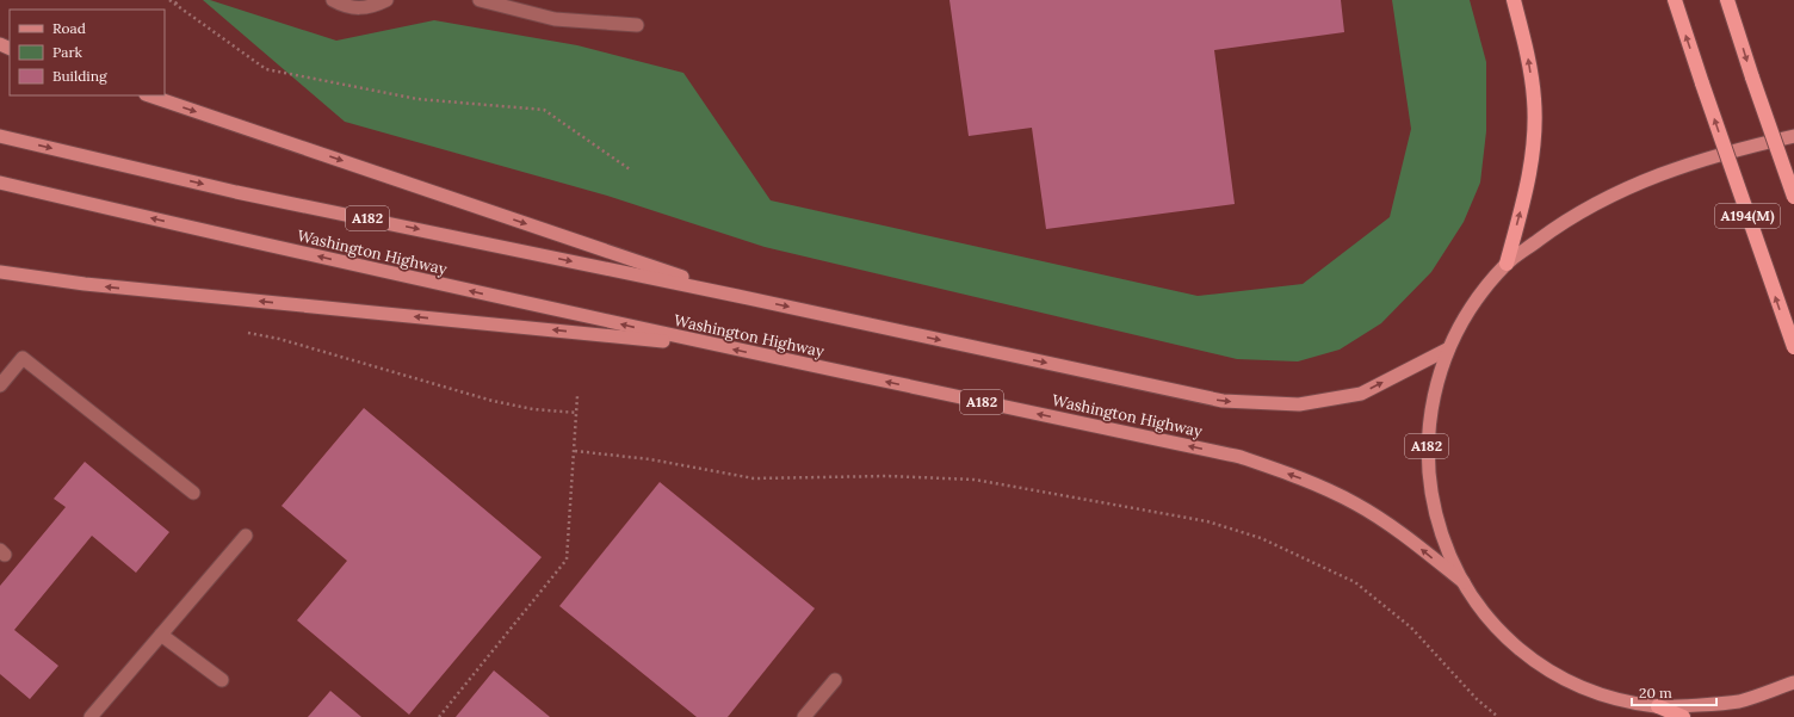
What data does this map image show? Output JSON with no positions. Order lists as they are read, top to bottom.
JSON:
{
  "streets": {
    "highway": ["A194(M)"],
    "main road": ["A182", "Washington Highway"]
  },
  "crossings": [
    ["A182", "Washington Highway"]
  ],
  "legend": ["Road", "Park", "Building"],
  "scale_bar": "20 m"
}
